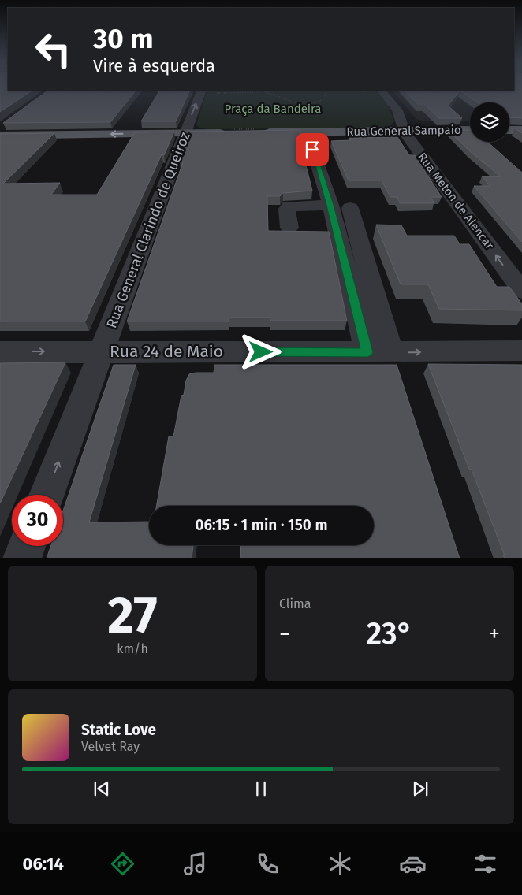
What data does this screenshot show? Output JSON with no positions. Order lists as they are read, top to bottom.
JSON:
{
  "streets": {
    "main road": ["Rua General Sampaio"],
    "street": ["Rua Meton de Alencar", "Rua General Clarindo de Queiroz", "Rua 24 de Maio"]
  },
  "crossings": [
    ["Rua General Sampaio", "Rua Meton de Alencar"],
    ["Rua General Clarindo de Queiroz", "Rua 24 de Maio"]
  ],
  "one_way": ["Rua General Clarindo de Queiroz", "Rua 24 de Maio"],
  "parks": ["Praça da Bandeira"],
  "page": {
    "turn": ["30 m", "Vire à esquerda"],
    "limit": "30",
    "trip": "06:15 · 1 min · 150 m",
    "tile": [
      ["27", "km/h"],
      "Clima"
    ],
    "heat": ["−", "23°", "+"],
    "song": ["Static Love", "Velvet Ray"],
    "tabs": "06:14"
  }
}
